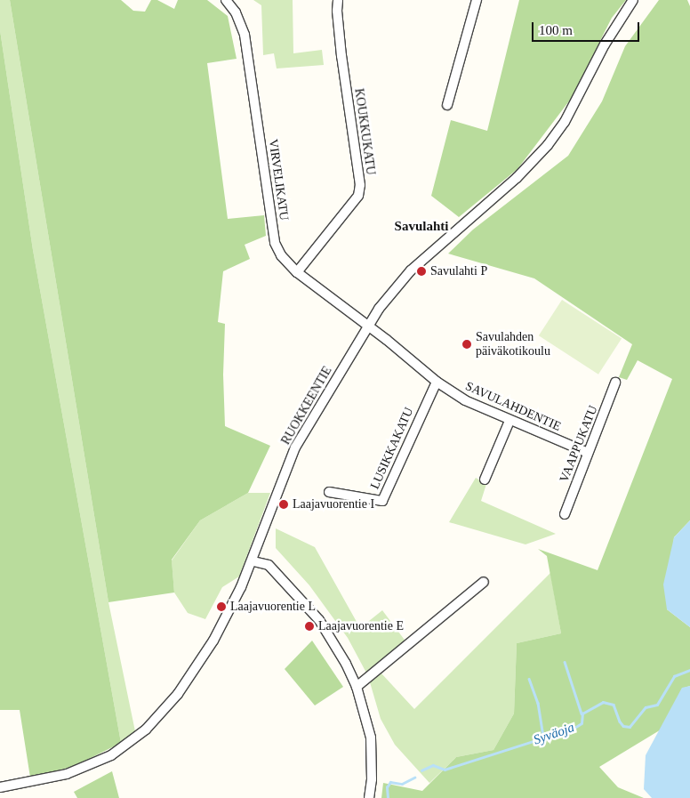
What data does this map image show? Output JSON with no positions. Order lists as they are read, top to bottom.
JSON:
{
  "streets": {
    "street": [
      "KOUKKUKATU",
      "VIRVELIKATU",
      "RUOKKEENTIE",
      "SAVULAHDENTIE",
      "VAAPPUKATU",
      "LUSIKKAKATU"
    ]
  },
  "crossings": [
    ["KOUKKUKATU", "VIRVELIKATU"],
    ["VIRVELIKATU", "RUOKKEENTIE"],
    ["VIRVELIKATU", "SAVULAHDENTIE"],
    ["RUOKKEENTIE", "SAVULAHDENTIE"],
    ["SAVULAHDENTIE", "VAAPPUKATU"],
    ["SAVULAHDENTIE", "LUSIKKAKATU"]
  ],
  "districts": ["Savulahti"],
  "water": ["Syväoja"],
  "places": [
    "Savulahti P",
    "Savulahden päiväkotikoulu",
    "Laajavuorentie I",
    "Laajavuorentie L",
    "Laajavuorentie E"
  ],
  "scale_bar": "100 m"
}
